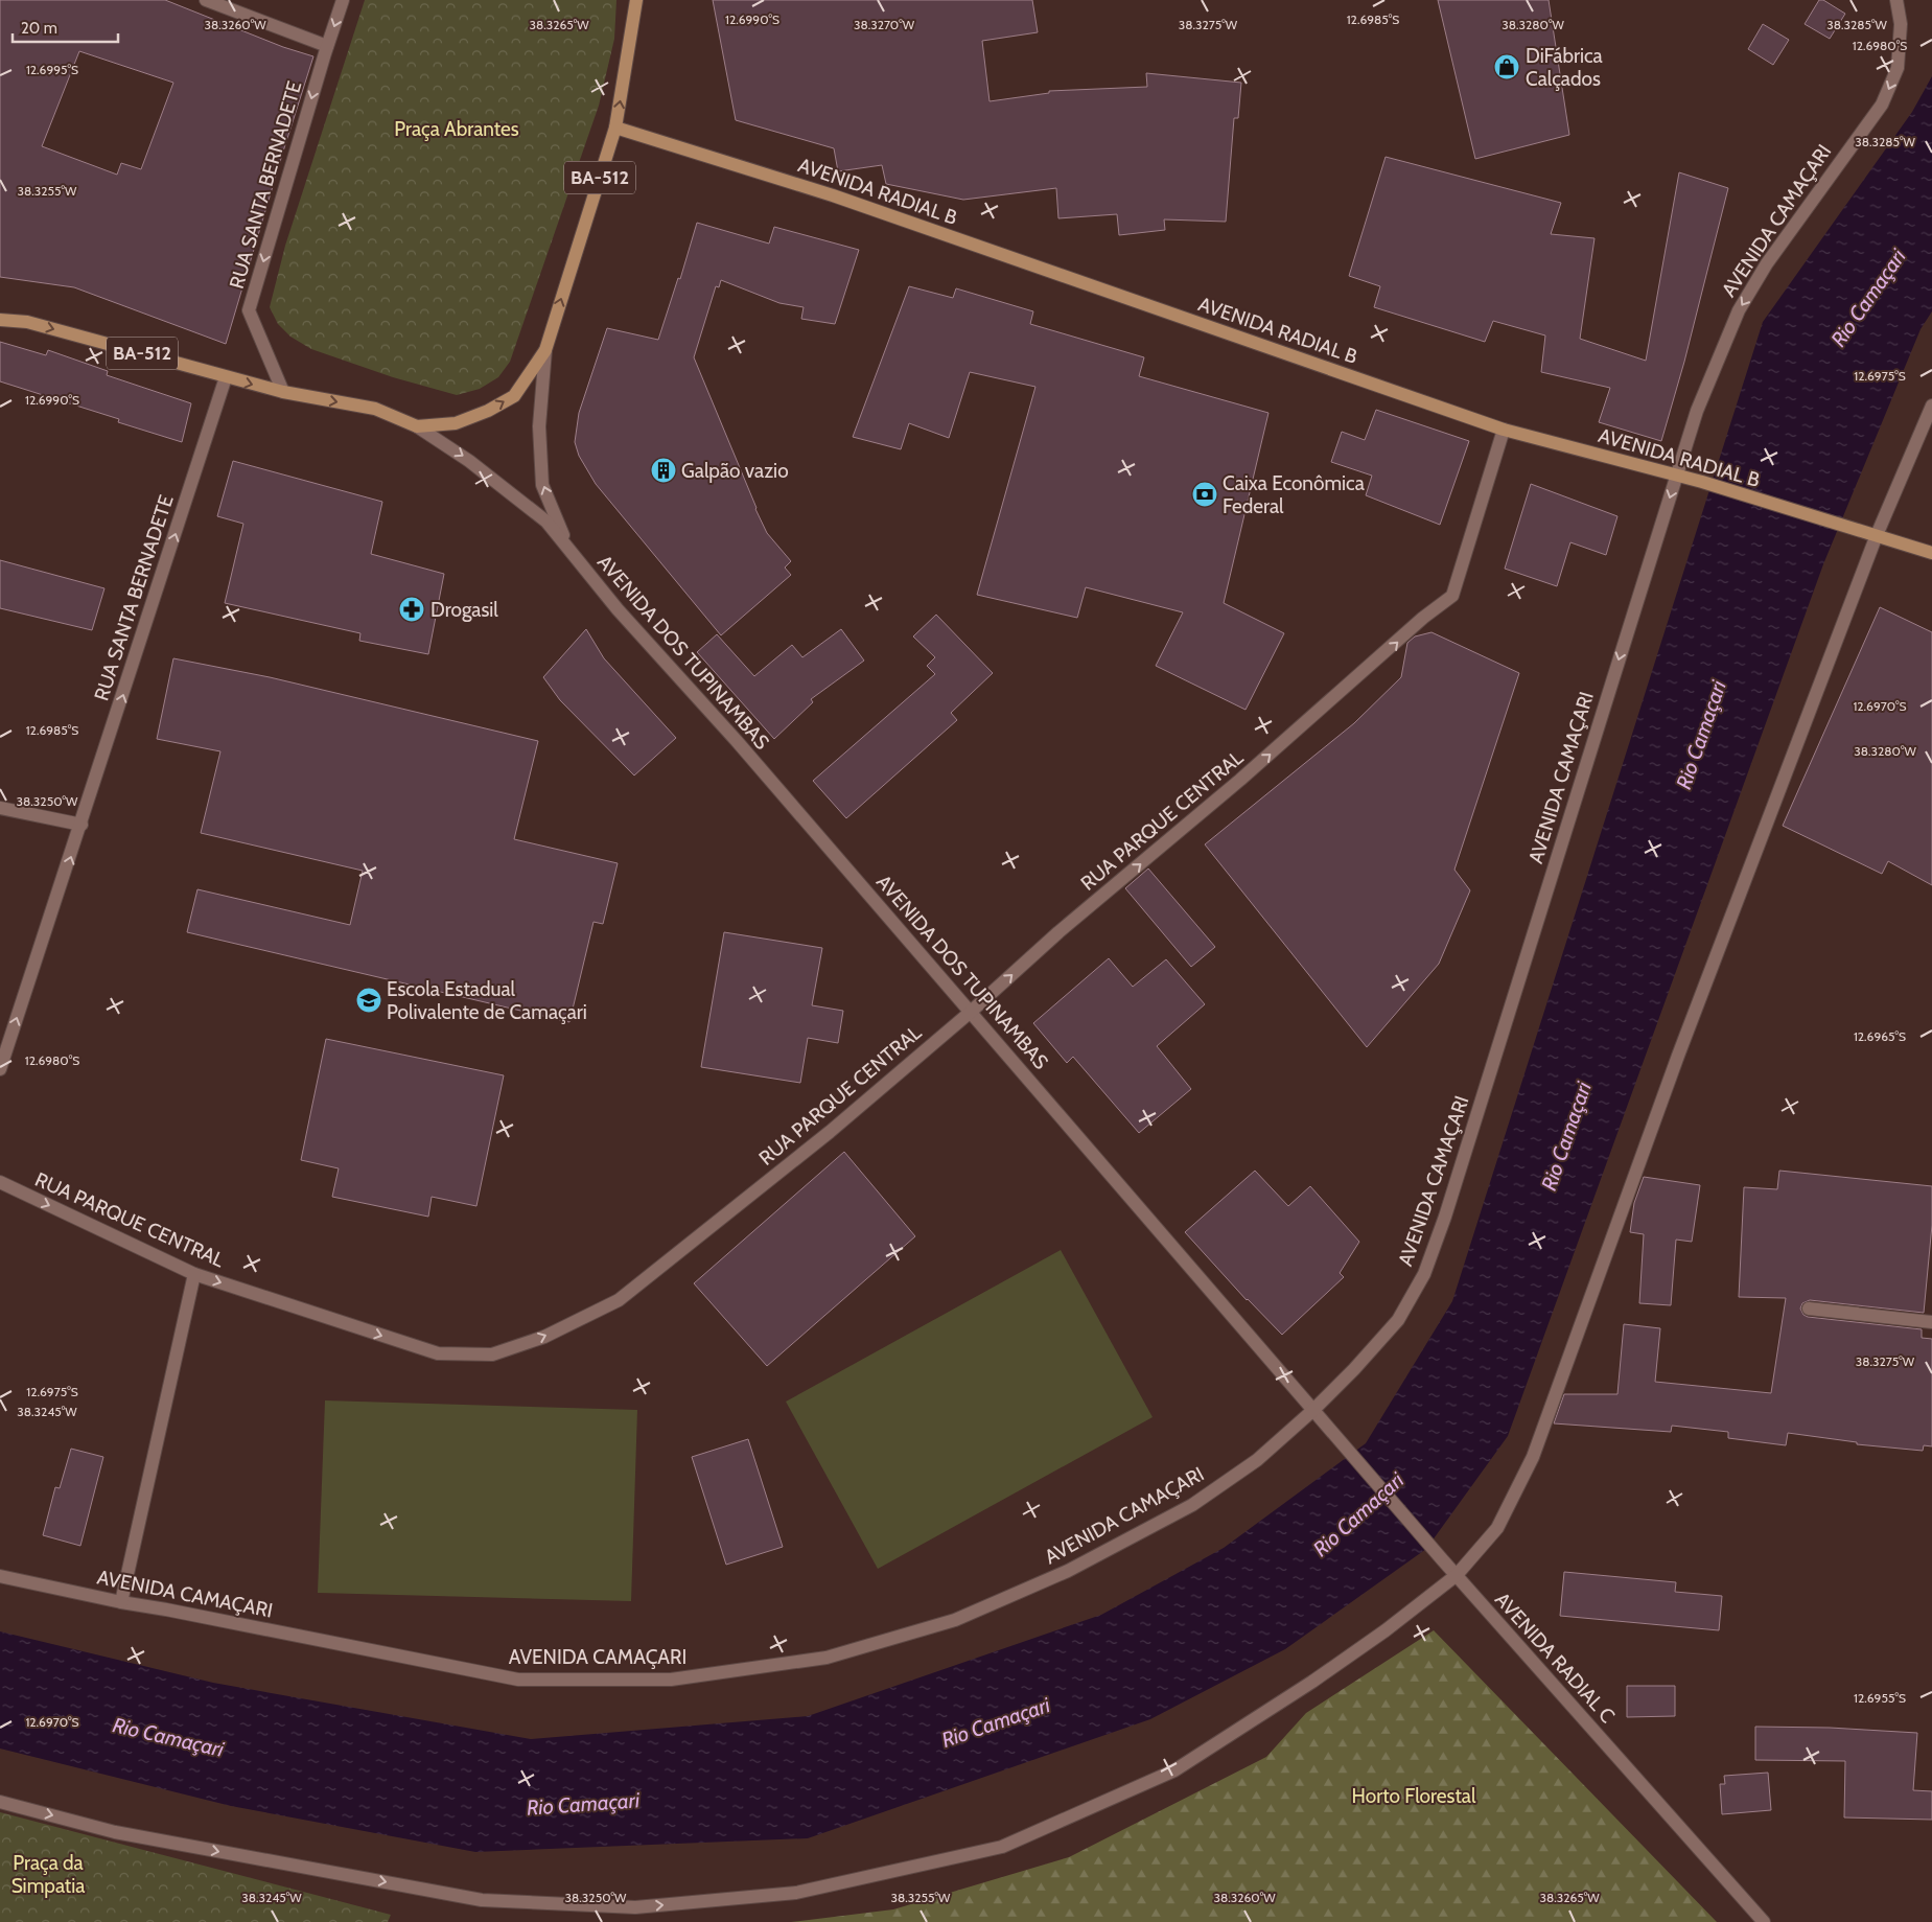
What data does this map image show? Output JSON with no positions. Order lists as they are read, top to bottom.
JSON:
{
  "streets": {
    "main road": ["BA-512", "AVENIDA RADIAL B"],
    "street": [
      "RUA SANTA BERNADETE",
      "AVENIDA CAMAÇARI",
      "AVENIDA DOS TUPINAMBAS",
      "RUA PARQUE CENTRAL",
      "AVENIDA RADIAL C"
    ]
  },
  "crossings": [
    ["BA-512", "RUA SANTA BERNADETE"],
    ["BA-512", "AVENIDA RADIAL B"],
    ["BA-512", "AVENIDA DOS TUPINAMBAS"],
    ["AVENIDA RADIAL B", "AVENIDA CAMAÇARI"],
    ["AVENIDA RADIAL B", "RUA PARQUE CENTRAL"],
    ["AVENIDA CAMAÇARI", "AVENIDA DOS TUPINAMBAS"],
    ["AVENIDA CAMAÇARI", "AVENIDA RADIAL C"],
    ["AVENIDA DOS TUPINAMBAS", "RUA PARQUE CENTRAL"],
    ["AVENIDA DOS TUPINAMBAS", "AVENIDA RADIAL C"]
  ],
  "one_way": ["AVENIDA CAMAÇARI", "RUA PARQUE CENTRAL"],
  "water": ["Rio Camaçari"],
  "parks": ["Praça Abrantes", "Horto Florestal", "Praça da Simpatia"],
  "places": {
    "shop": ["DiFábrica Calçados"],
    "building": ["Galpão vazio"],
    "bank": ["Caixa Econômica Federal"],
    "pharmacy": ["Drogasil"],
    "school or university": ["Escola Estadual Polivalente de Camaçari"]
  },
  "scale_bar": "20 m",
  "coordinates": [
    "12.6990°S",
    "12.6985°S",
    "38.3275°W",
    "38.3280°W",
    "38.3260°W",
    "38.3265°W",
    "38.3270°W",
    "38.3285°W",
    "12.6980°S",
    "12.6995°S",
    "38.3255°W",
    "12.6975°S",
    "12.6970°S",
    "38.3250°W",
    "12.6965°S",
    "38.3245°W",
    "12.6955°S"
  ]
}
